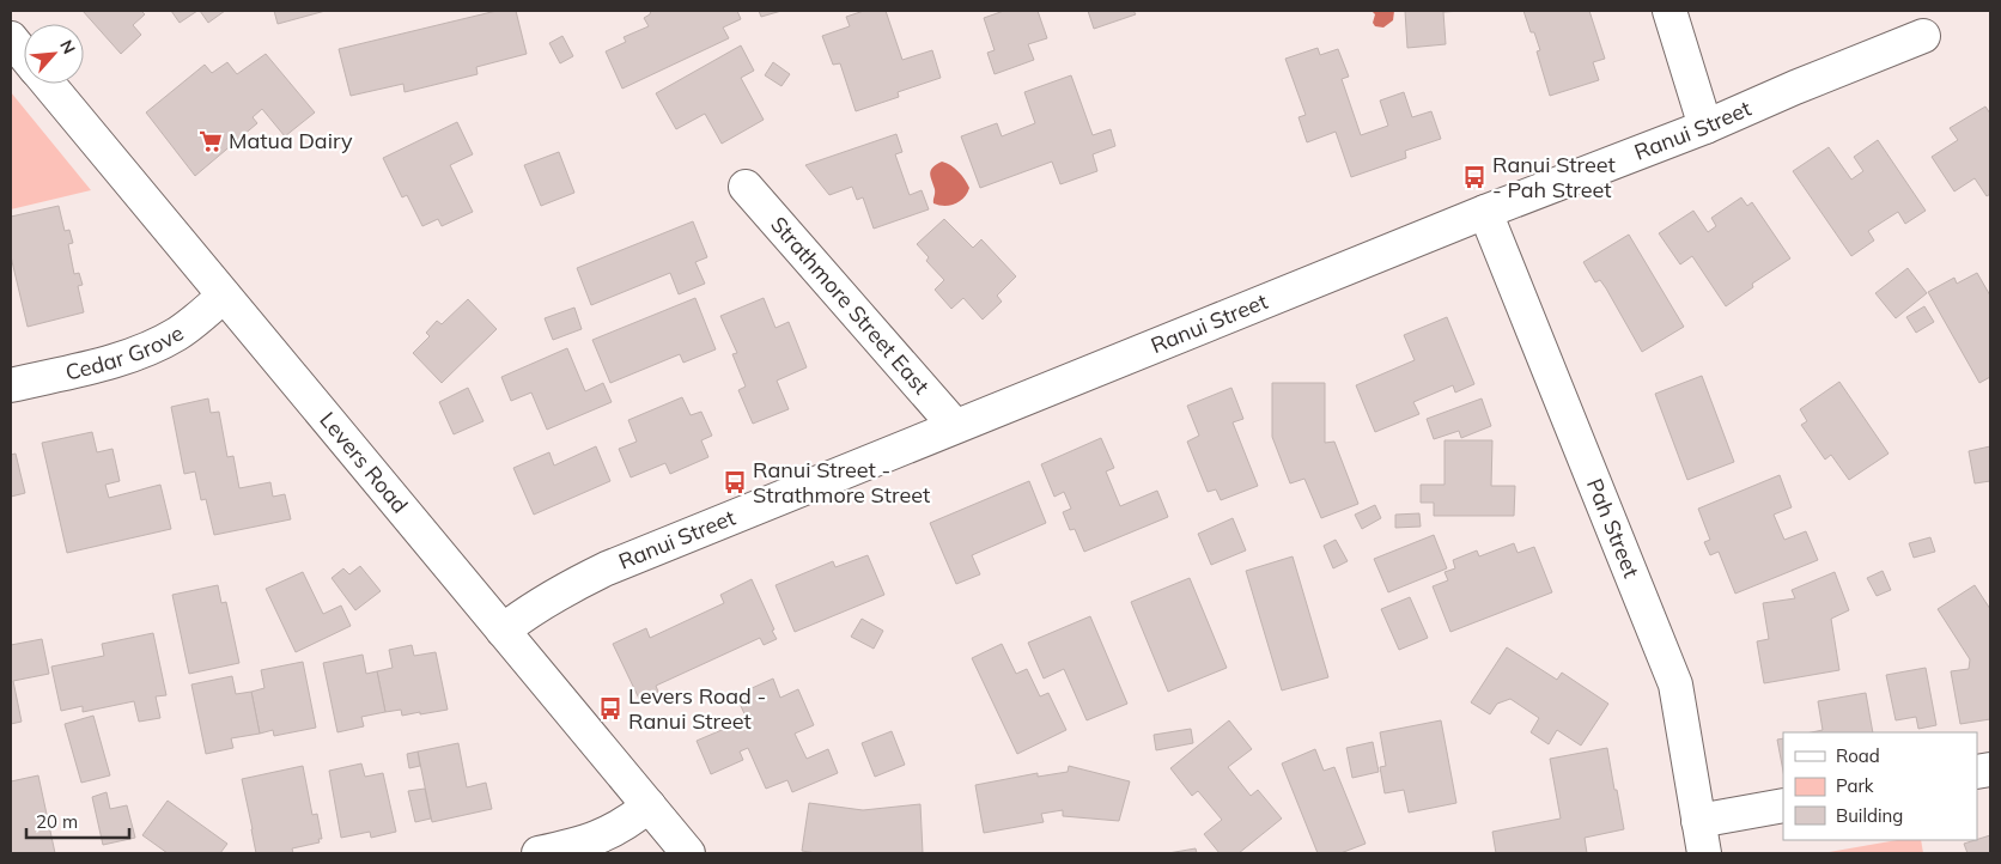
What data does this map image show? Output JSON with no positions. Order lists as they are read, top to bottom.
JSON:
{
  "streets": {
    "street": [
      "Ranui Street",
      "Strathmore Street East",
      "Cedar Grove",
      "Levers Road",
      "Pah Street"
    ]
  },
  "crossings": [
    ["Ranui Street", "Strathmore Street East"],
    ["Ranui Street", "Levers Road"],
    ["Ranui Street", "Pah Street"],
    ["Cedar Grove", "Levers Road"]
  ],
  "places": {
    "supermarket": ["Matua Dairy"],
    "bus stop": ["Ranui Street - Pah Street", "Ranui Street - Strathmore Street", "Levers Road - Ranui Street"]
  },
  "legend": ["Road", "Park", "Building"],
  "scale_bar": "20 m",
  "north": "top right"
}
